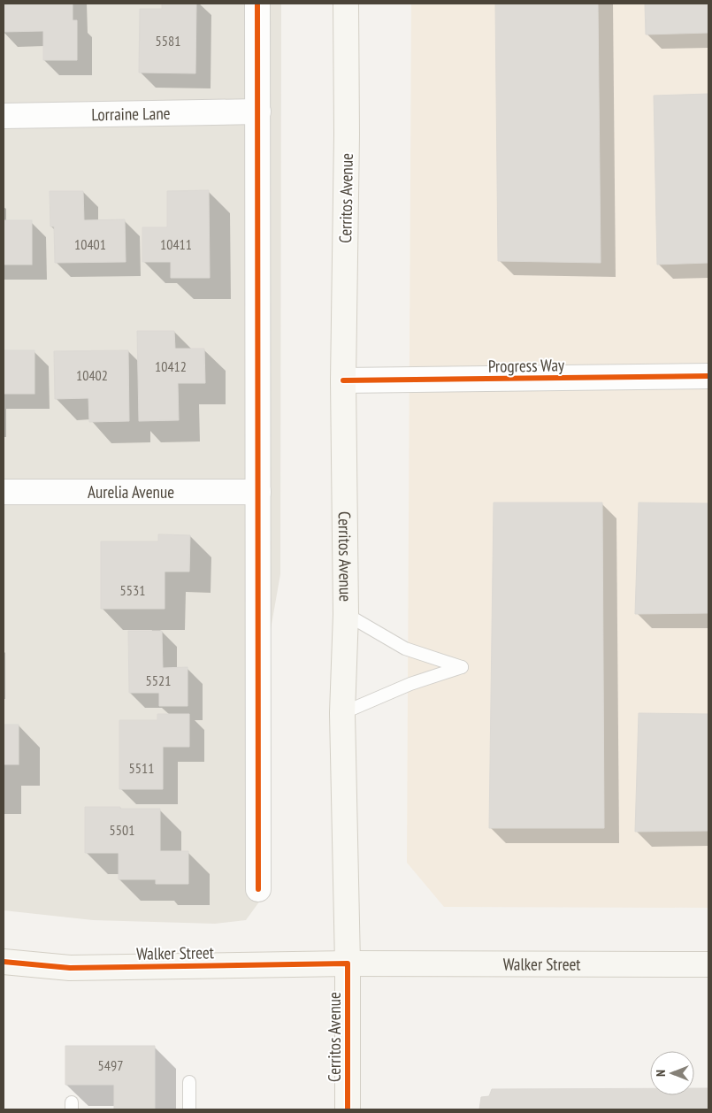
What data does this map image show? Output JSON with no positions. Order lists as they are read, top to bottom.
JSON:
{
  "streets": {
    "main road": ["Cerritos Avenue", "Walker Street"],
    "street": ["Lorraine Lane", "Progress Way", "Aurelia Avenue"]
  },
  "crossings": [
    ["Cerritos Avenue", "Progress Way"],
    ["Cerritos Avenue", "Walker Street"]
  ],
  "house_numbers": [
    "5581",
    "10401",
    "10411",
    "10412",
    "10402",
    "5531",
    "5521",
    "5511",
    "5501",
    "5497"
  ],
  "north": "left"
}
